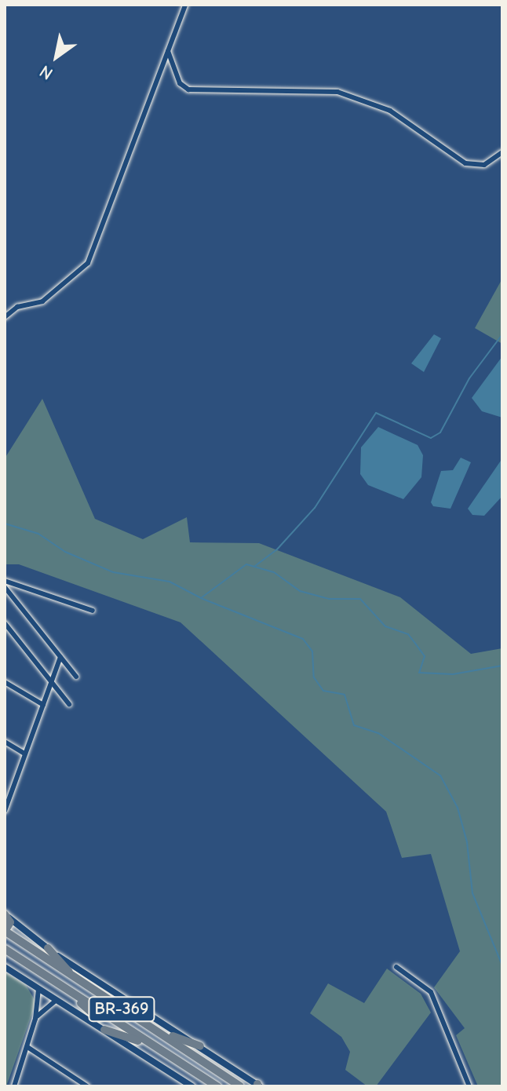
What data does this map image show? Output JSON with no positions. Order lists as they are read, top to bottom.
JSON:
{
  "streets": {
    "highway": ["BR-369"]
  },
  "north": "bottom left"
}
